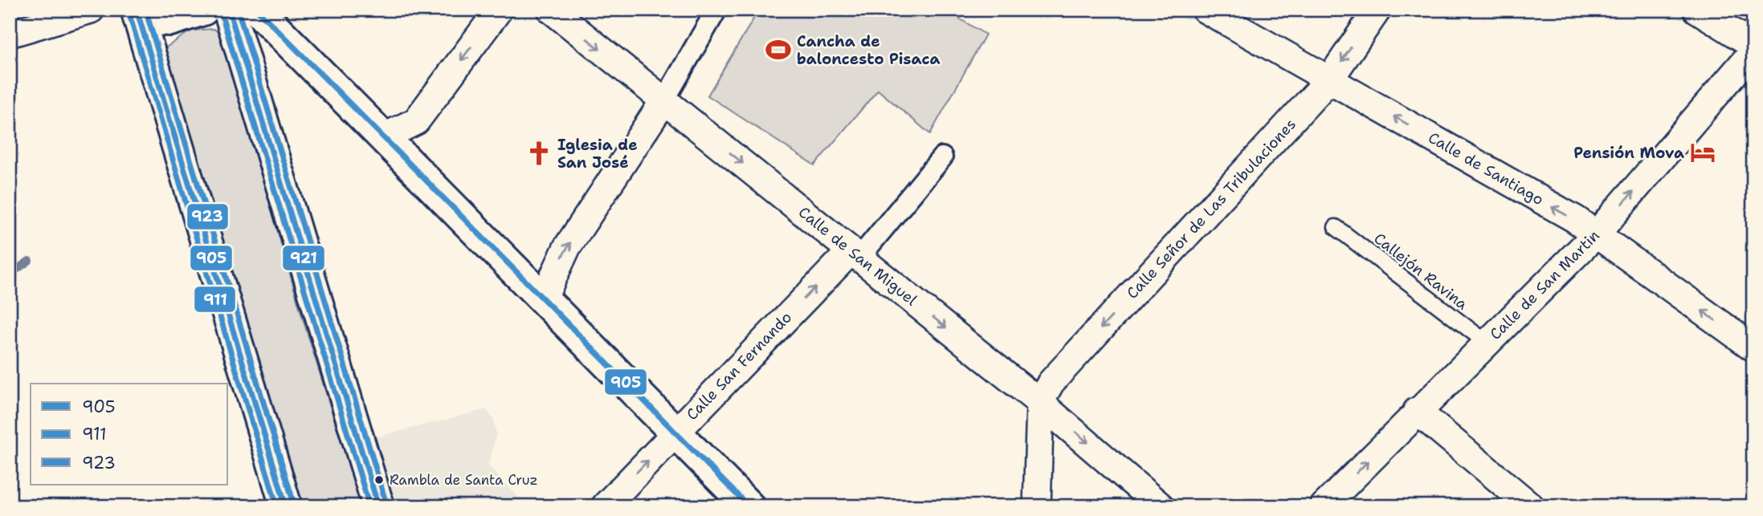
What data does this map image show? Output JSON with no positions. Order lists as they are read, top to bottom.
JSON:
{
  "streets": {
    "street": [
      "Calle de Santiago",
      "Calle Señor de Las Tribulaciones",
      "Calle de San Miguel",
      "Calle de San Martin",
      "Calle San Fernando"
    ],
    "lane": ["Callejón Ravina"]
  },
  "crossings": [
    ["Calle de Santiago", "Calle Señor de Las Tribulaciones"],
    ["Calle de Santiago", "Calle de San Martin"],
    ["Calle Señor de Las Tribulaciones", "Calle de San Miguel"],
    ["Calle de San Miguel", "Calle San Fernando"],
    ["Callejón Ravina", "Calle de San Martin"]
  ],
  "one_way": [
    "Calle de Santiago",
    "Calle Señor de Las Tribulaciones",
    "Calle de San Miguel",
    "Calle de San Martin"
  ],
  "places": {
    "sports": ["Cancha de baloncesto Pisaca"],
    "hotel": ["Pensión Mova"],
    "church": ["Iglesia de San José"],
    "other": ["Rambla de Santa Cruz"]
  },
  "lines": [
    "transit line 905",
    "transit line 923",
    "transit line 921",
    "transit line 911"
  ],
  "legend": ["905", "911", "923"]
}
